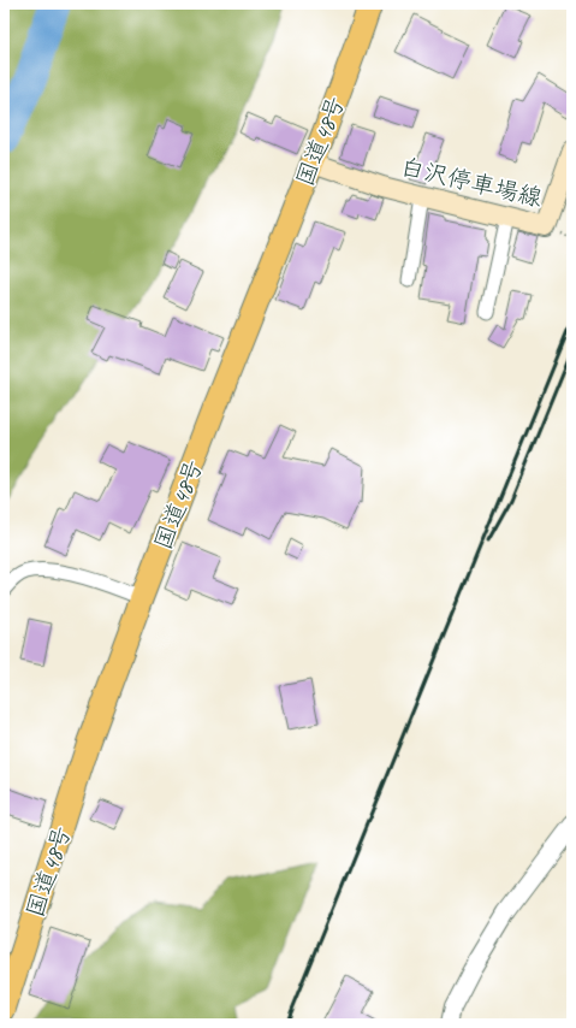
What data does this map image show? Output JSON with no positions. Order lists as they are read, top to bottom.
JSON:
{
  "streets": {
    "highway": ["国道48号"],
    "main road": ["白沢停車場線"]
  },
  "crossings": [
    ["国道48号", "白沢停車場線"]
  ]
}
